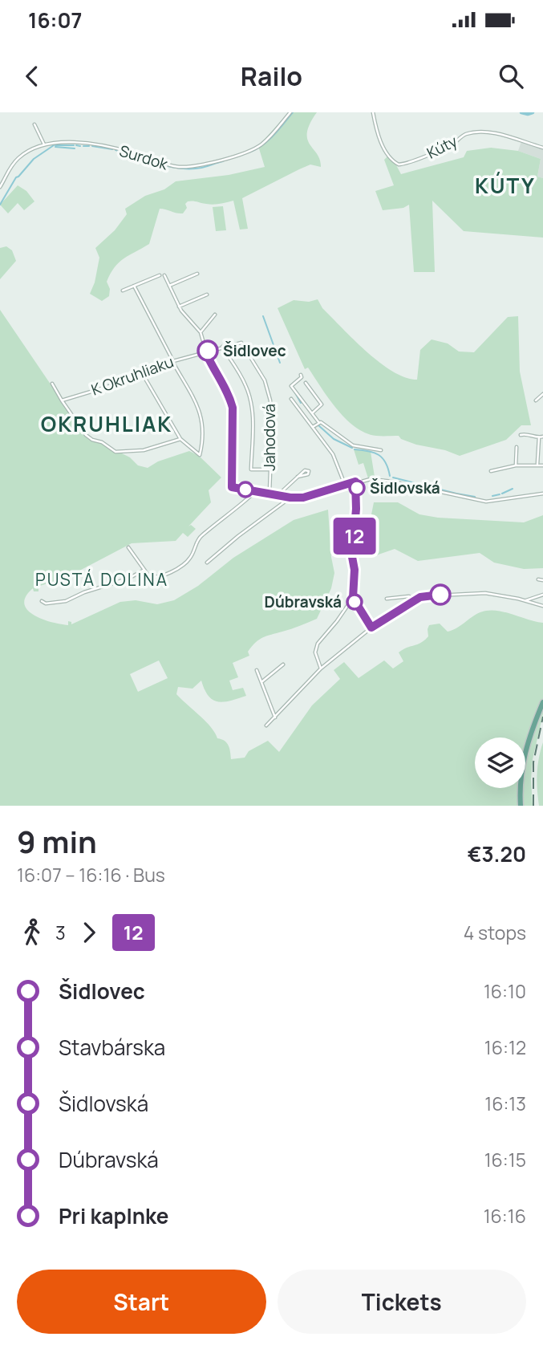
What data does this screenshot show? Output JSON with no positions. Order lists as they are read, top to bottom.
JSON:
{
  "streets": {
    "street": [
      "Kúty",
      "Surdok",
      "K Okruhliaku",
      "Jahodová"
    ]
  },
  "crossings": [
    ["K Okruhliaku", "Jahodová"]
  ],
  "districts": ["KÚTY", "OKRUHLIAK", "PUSTÁ DOLINA"],
  "places": ["Šidlovec", "Šidlovská", "Dúbravská"],
  "lines": ["bus line 12"],
  "page": {
    "status": "16:07",
    "header": "Railo",
    "on_map": "12",
    "heading": ["9 min", "16:07 – 16:16 · Bus", "€3.20"],
    "legs": ["3", "12", "4 stops"],
    "list": [
      {
        "name": "Šidlovec",
        "value": "16:10"
      },
      {
        "name": "Stavbárska",
        "value": "16:12"
      },
      {
        "name": "Šidlovská",
        "value": "16:13"
      },
      {
        "name": "Dúbravská",
        "value": "16:15"
      },
      {
        "name": "Pri kaplnke",
        "value": "16:16"
      }
    ],
    "buttons": ["Start", "Tickets"]
  }
}
